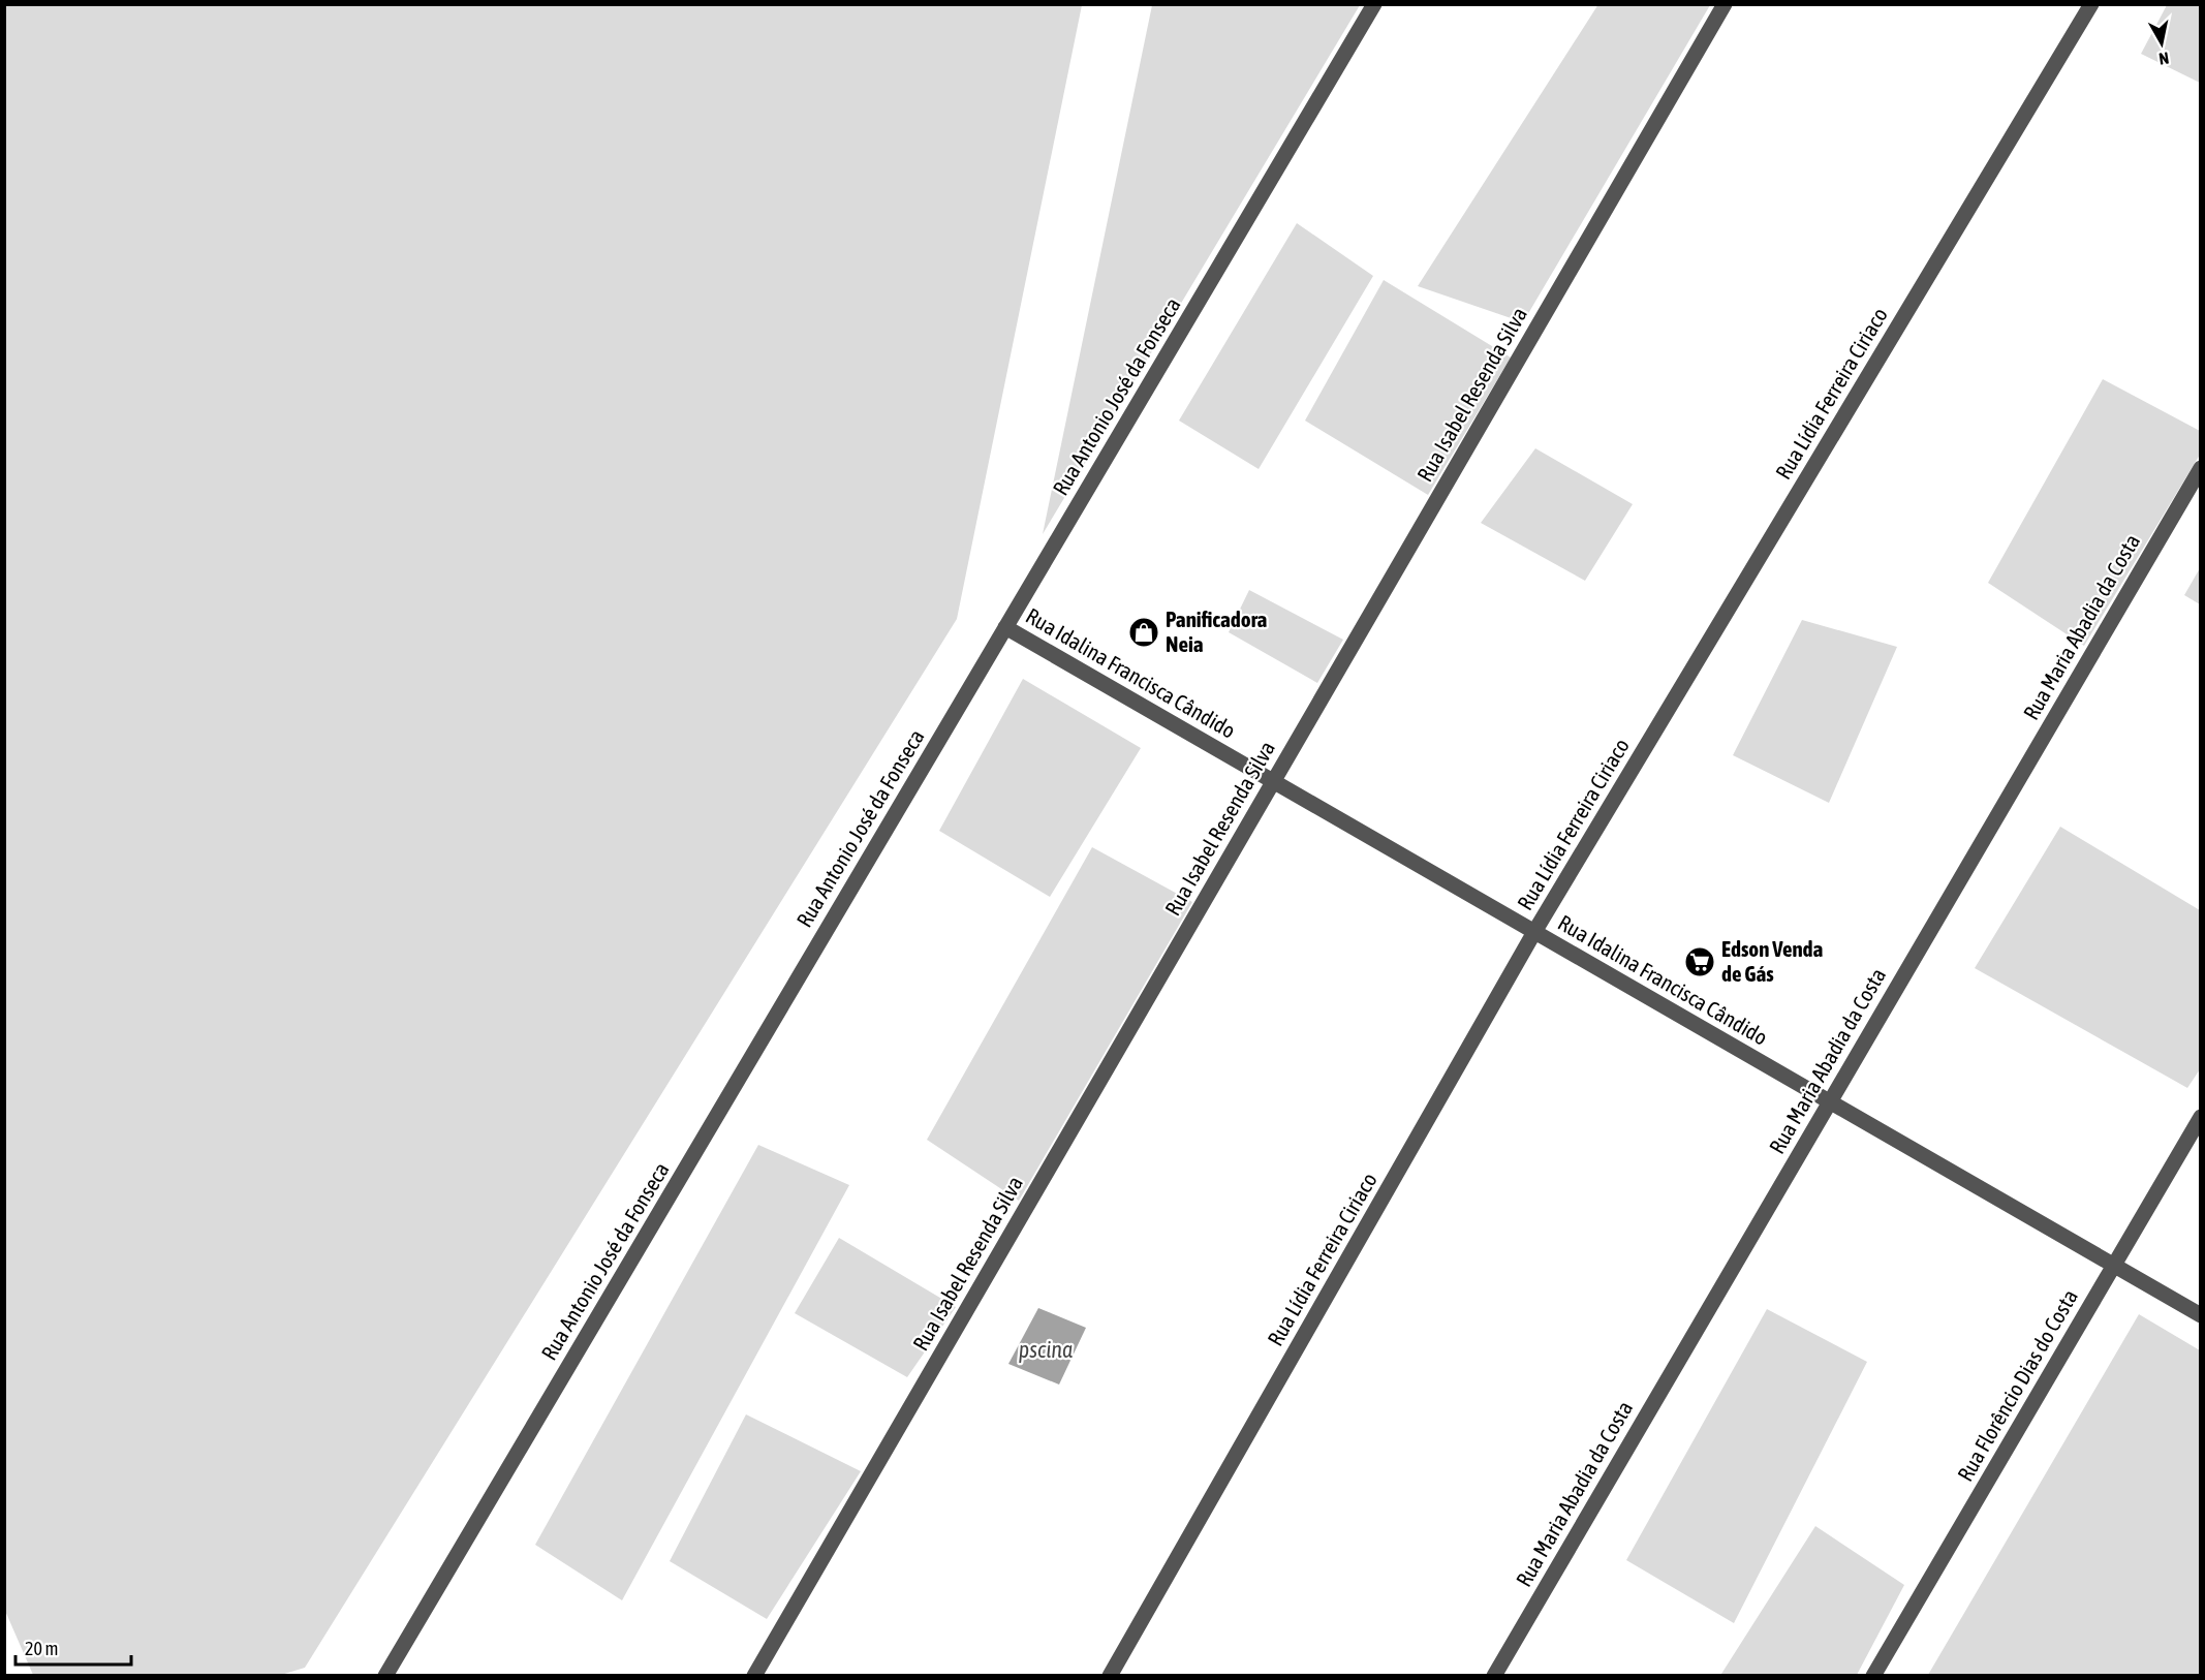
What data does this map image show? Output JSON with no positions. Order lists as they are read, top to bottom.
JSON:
{
  "streets": {
    "street": [
      "Rua Lídia Ferreira Ciriaco",
      "Rua Isabel Resenda Silva",
      "Rua Antonio José da Fonseca",
      "Rua Maria Abadia da Costa",
      "Rua Idalina Francisca Cândido",
      "Rua Florêncio Dias do Costa"
    ]
  },
  "crossings": [
    ["Rua Lídia Ferreira Ciriaco", "Rua Idalina Francisca Cândido"],
    ["Rua Isabel Resenda Silva", "Rua Idalina Francisca Cândido"],
    ["Rua Antonio José da Fonseca", "Rua Idalina Francisca Cândido"],
    ["Rua Maria Abadia da Costa", "Rua Idalina Francisca Cândido"],
    ["Rua Idalina Francisca Cândido", "Rua Florêncio Dias do Costa"]
  ],
  "water": ["pscina"],
  "places": {
    "shop": ["Panificadora Neia"],
    "supermarket": ["Edson Venda de Gás"]
  },
  "scale_bar": "20 m",
  "north": "bottom"
}
